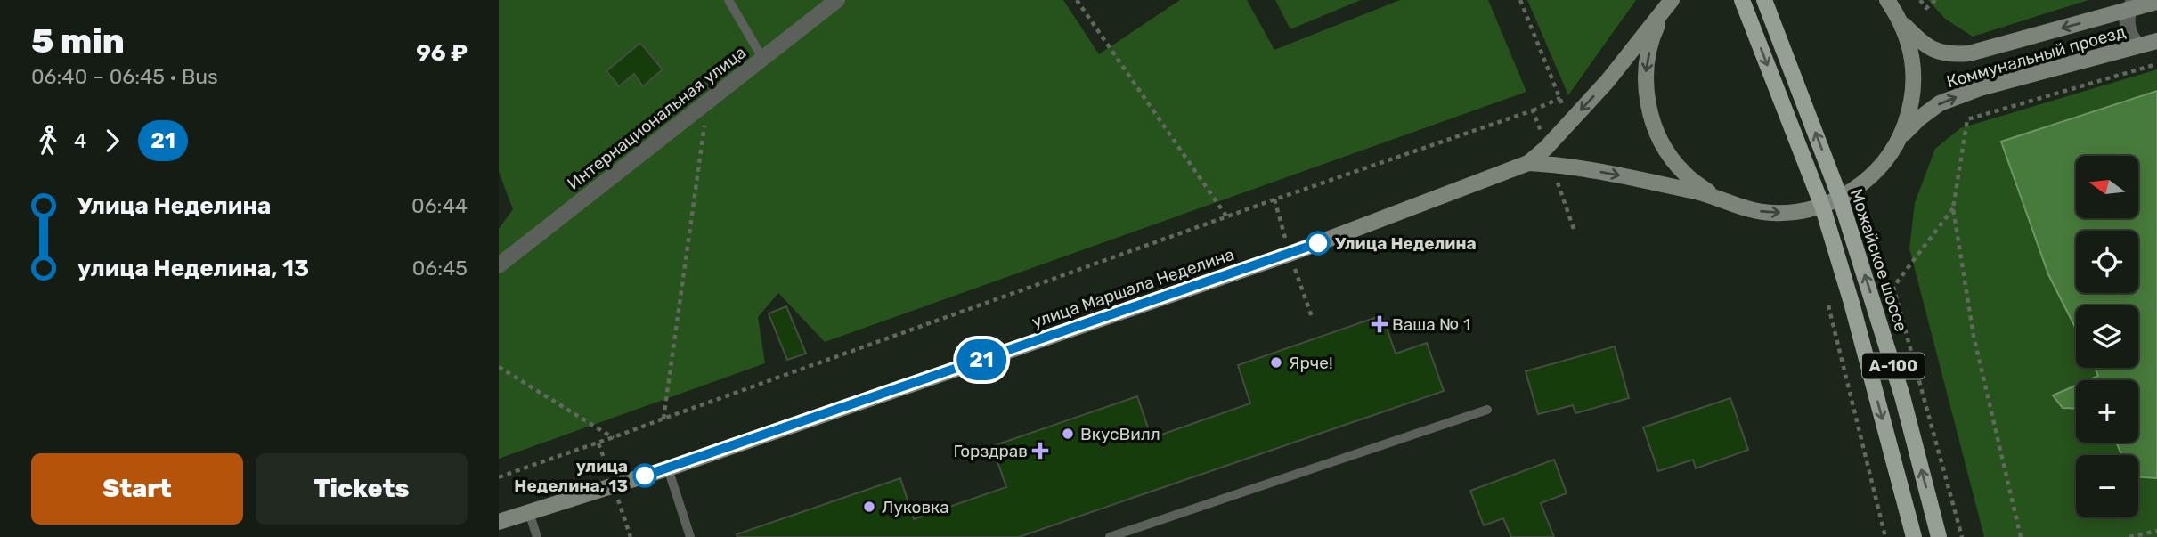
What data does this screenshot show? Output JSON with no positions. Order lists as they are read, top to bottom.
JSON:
{
  "streets": {
    "main road": ["Можайское шоссе", "А-100"],
    "street": ["Коммунальный проезд", "Интернациональная улица", "улица Маршала Неделина"]
  },
  "places": {
    "other": [
      "Улица Неделина",
      "Ярче!",
      "ВкусВилл",
      "улица Неделина, 13",
      "Луковка"
    ],
    "health": ["Ваша № 1", "Горздрав"]
  },
  "lines": ["bus line 21"],
  "north": "left",
  "page": {
    "heading": ["5 min", "06:40 – 06:45 · Bus", "96 ₽"],
    "on_map": "21",
    "legs": ["4", "21"],
    "map_buttons": ["+", "−"],
    "list": [
      {
        "name": "Улица Неделина",
        "value": "06:44"
      },
      {
        "name": "улица Неделина, 13",
        "value": "06:45"
      }
    ],
    "buttons": ["Start", "Tickets"]
  }
}
